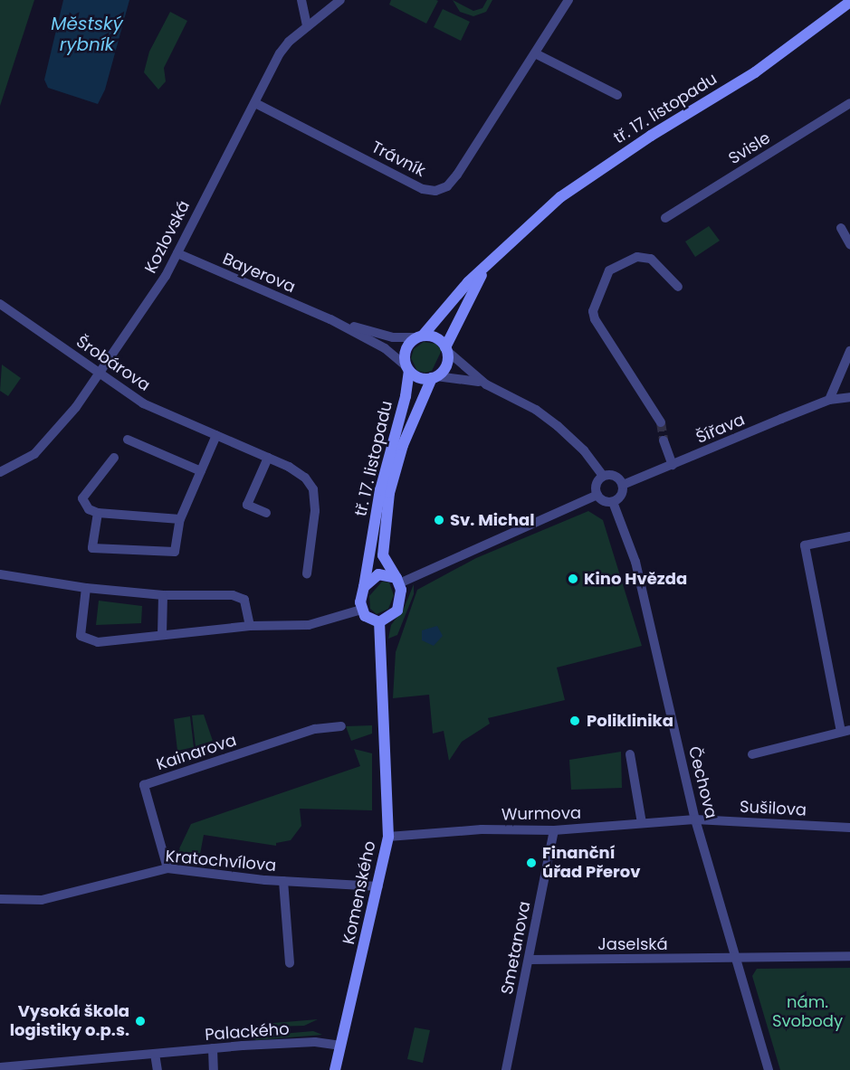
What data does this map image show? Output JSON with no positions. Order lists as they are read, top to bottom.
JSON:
{
  "streets": {
    "main road": ["tř. 17. listopadu", "Komenského"],
    "street": [
      "Svisle",
      "Trávník",
      "Kozlovská",
      "Bayerova",
      "Šrobárova",
      "Šířava",
      "Kainarova",
      "Čechova",
      "Sušilova",
      "Wurmova",
      "Kratochvílova",
      "Jaselská",
      "Smetanova",
      "Palackého"
    ]
  },
  "crossings": [
    ["tř. 17. listopadu", "Bayerova"],
    ["tř. 17. listopadu", "Komenského"],
    ["Trávník", "Kozlovská"],
    ["Kozlovská", "Bayerova"],
    ["Kozlovská", "Šrobárova"],
    ["Šířava", "Čechova"],
    ["Kainarova", "Kratochvílova"],
    ["Čechova", "Sušilova"],
    ["Čechova", "Wurmova"],
    ["Čechova", "Jaselská"],
    ["Sušilova", "Wurmova"],
    ["Wurmova", "Komenského"],
    ["Wurmova", "Smetanova"],
    ["Kratochvílova", "Komenského"],
    ["Komenského", "Palackého"],
    ["Jaselská", "Smetanova"]
  ],
  "water": ["Městský rybník"],
  "parks": ["nám. Svobody"],
  "places": [
    "Sv. Michal",
    "Kino Hvězda",
    "Poliklinika",
    "Finanční úřad Přerov",
    "Vysoká škola logistiky o.p.s."
  ]
}
